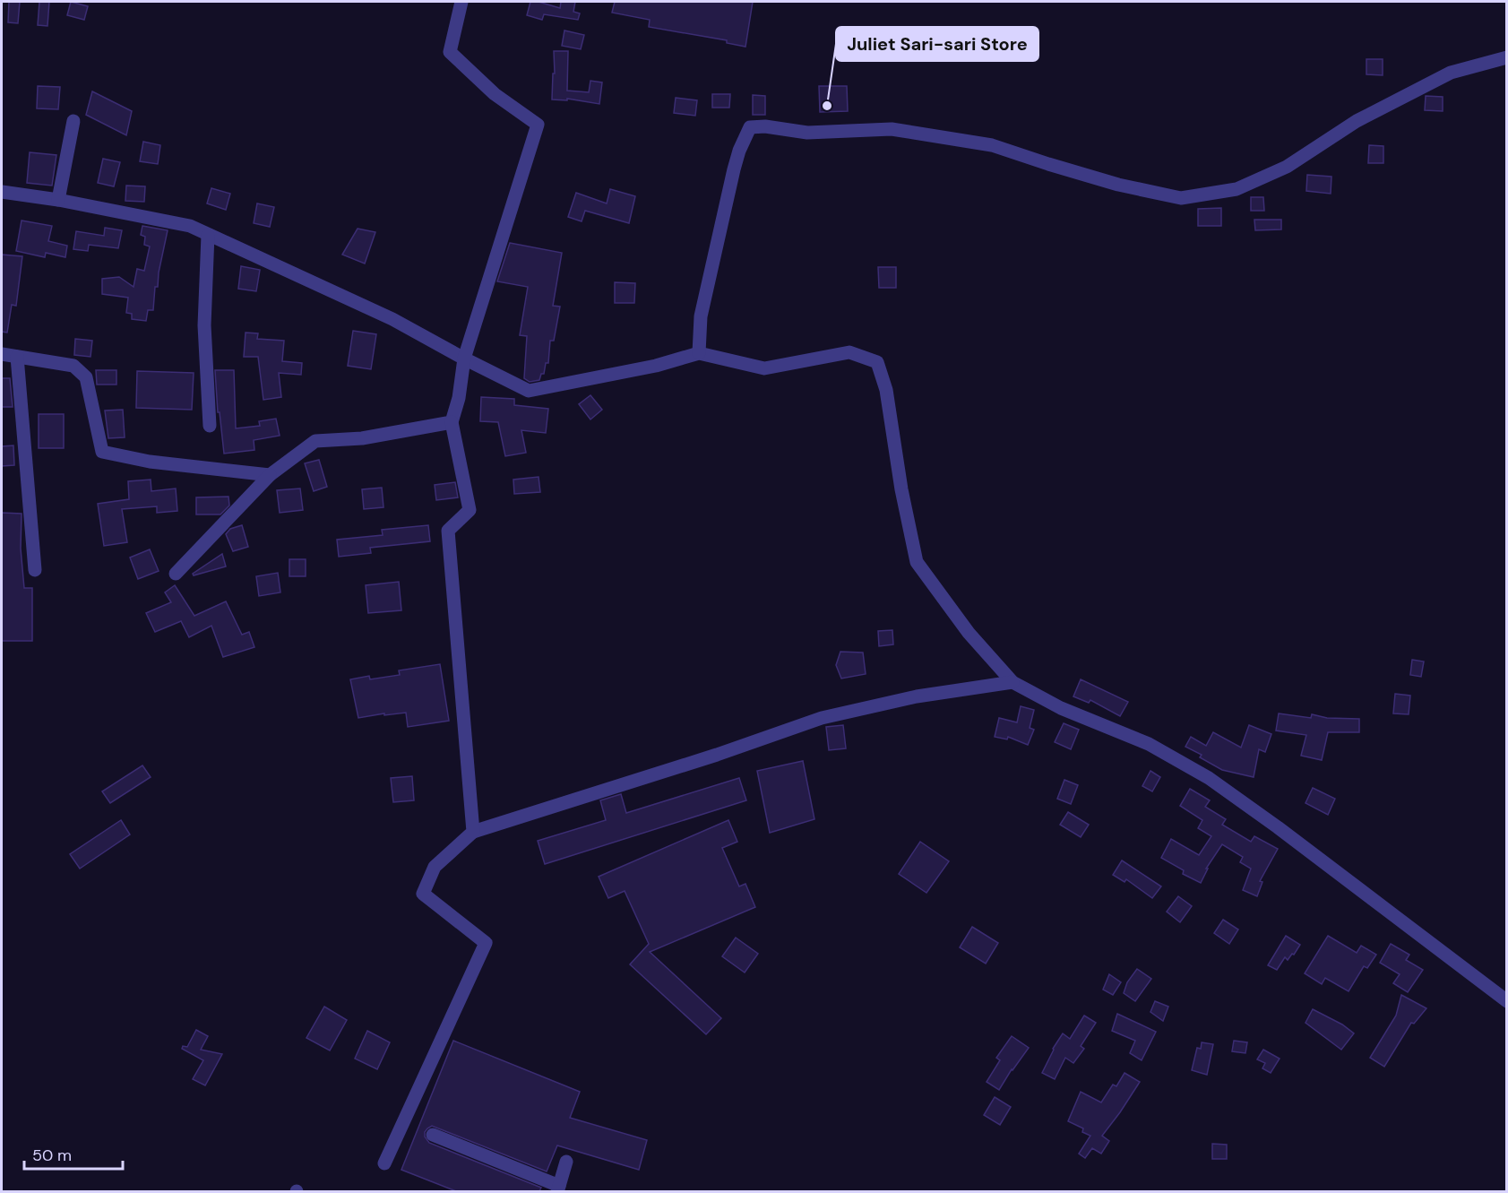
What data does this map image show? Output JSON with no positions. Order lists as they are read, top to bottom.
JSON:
{
  "places": ["Juliet Sari-sari Store"],
  "scale_bar": "50 m"
}
